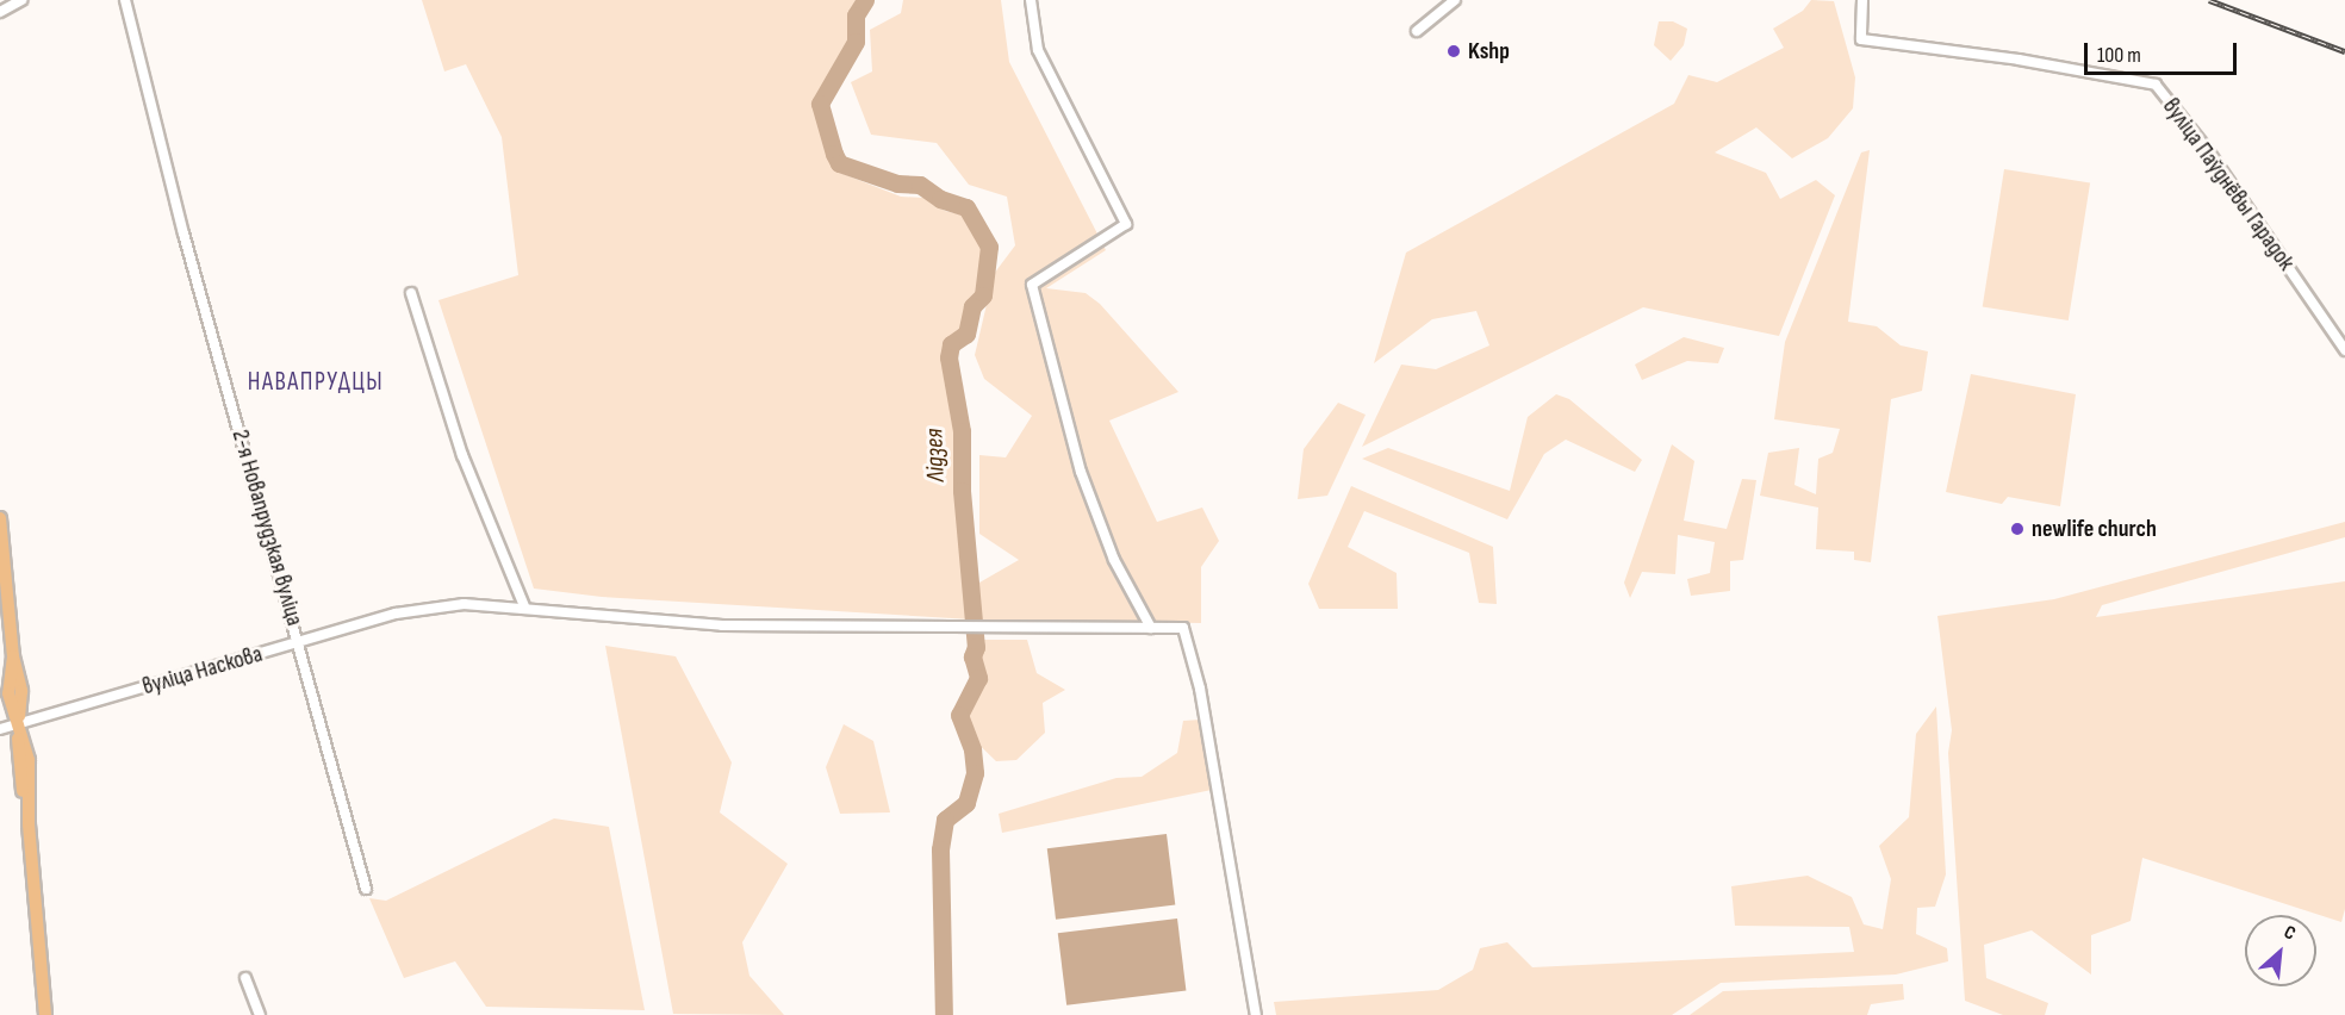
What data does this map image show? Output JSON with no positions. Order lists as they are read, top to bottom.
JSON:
{
  "streets": {
    "street": ["вуліца Паўднёвы Гарадок", "2-я Новапрудзкая вуліца", "вуліца Наскова"]
  },
  "crossings": [
    ["2-я Новапрудзкая вуліца", "вуліца Наскова"]
  ],
  "districts": ["НАВАПРУДЦЫ"],
  "water": ["Лідзея"],
  "places": ["Kshp", "newlife church"],
  "scale_bar": "100 m",
  "north": "top right"
}
